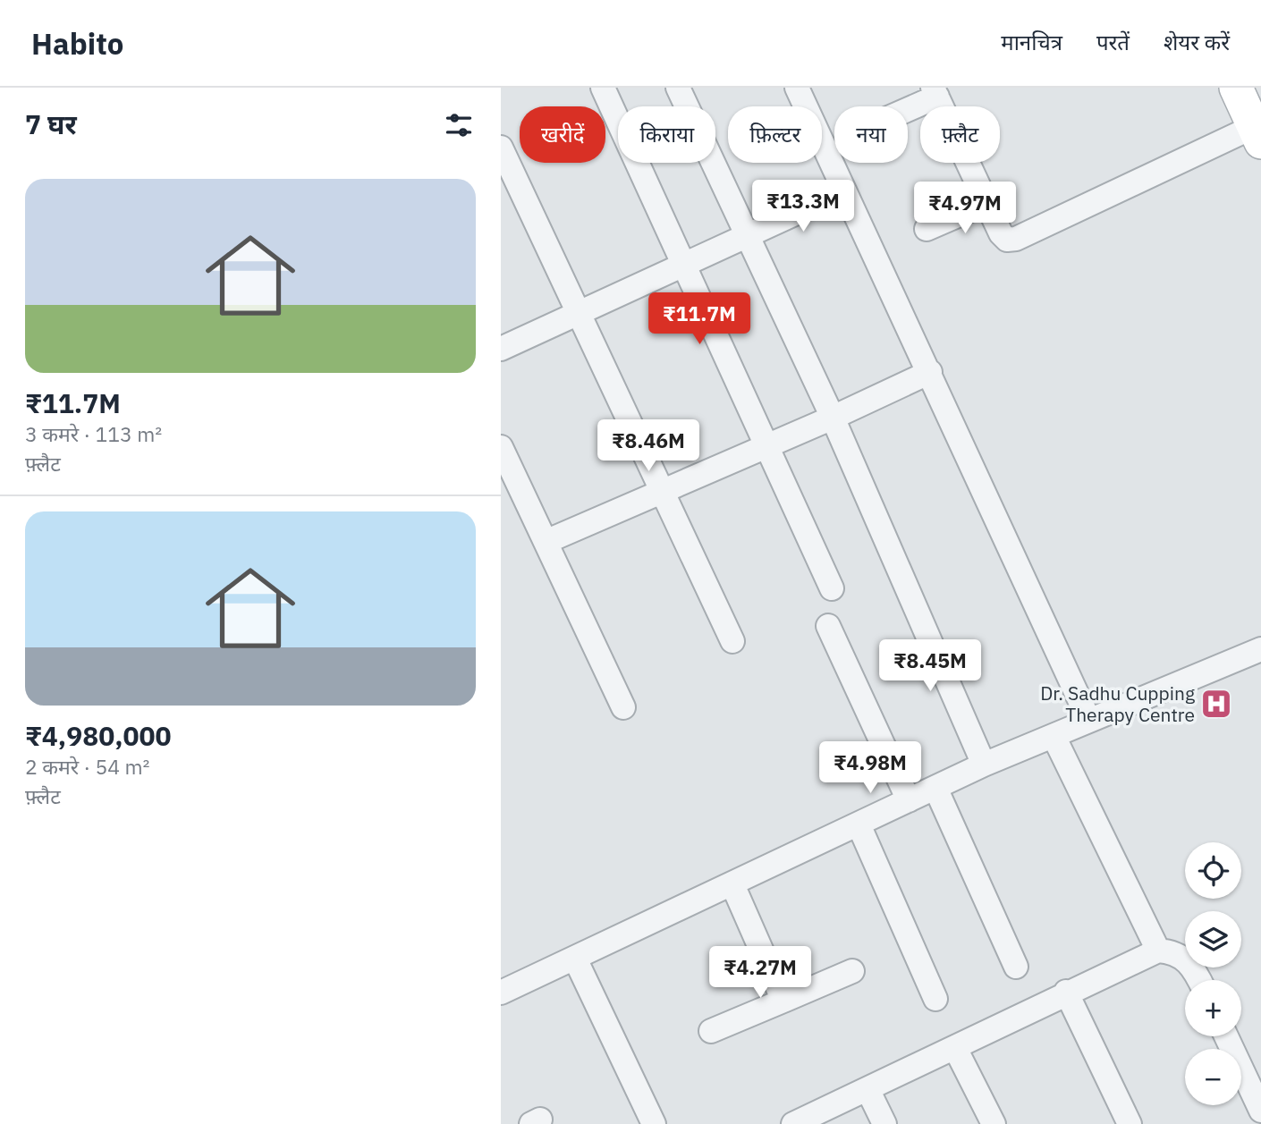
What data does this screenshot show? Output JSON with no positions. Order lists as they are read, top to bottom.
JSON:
{
  "places": {
    "hospital": ["Dr. Sadhu Cupping Therapy Centre"]
  },
  "page": {
    "header": "Habito",
    "nav": ["मानचित्र", "परतें", "शेयर करें"],
    "heading": "7 घर",
    "chip": [
      "खरीदें",
      "किराया",
      "फ़िल्टर",
      "नया",
      "फ़्लैट"
    ],
    "list": [
      {
        "name": "₹11.7M",
        "note": "3 कमरे · 113 m² · फ़्लैट"
      },
      {
        "name": "₹4,980,000",
        "note": "2 कमरे · 54 m² · फ़्लैट"
      }
    ],
    "price": [
      "₹13.3M",
      "₹4.97M",
      "₹11.7M",
      "₹8.46M",
      "₹8.45M",
      "₹4.98M",
      "₹4.27M"
    ],
    "map_buttons": ["+", "−"]
  }
}
